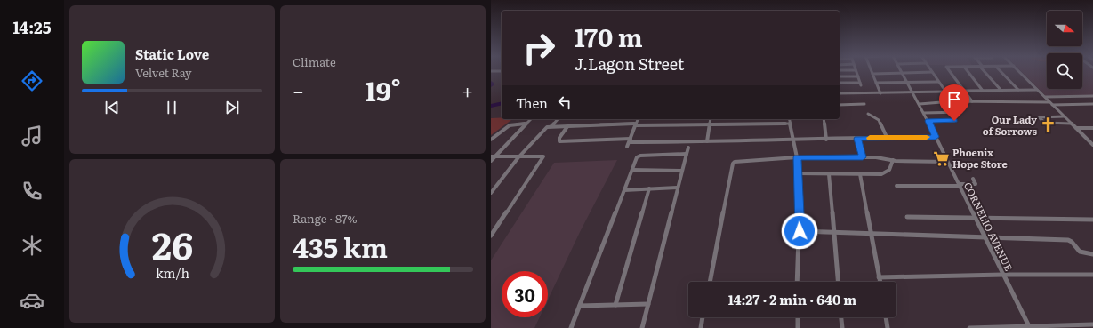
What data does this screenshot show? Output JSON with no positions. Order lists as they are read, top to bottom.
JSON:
{
  "streets": {
    "street": ["CORNELIO AVENUE"]
  },
  "places": {
    "church": ["Our Lady of Sorrows"],
    "supermarket": ["Phoenix Hope Store"]
  },
  "north": "right",
  "page": {
    "tabs": "14:25",
    "tile": [
      "Climate",
      ["Range · 87%", "435 km"]
    ],
    "turn": ["170 m", "J.Lagon Street"],
    "song": ["Static Love", "Velvet Ray"],
    "heat": ["−", "19°", "+"],
    "then": "Then",
    "limit": "30",
    "trip": "14:27 · 2 min · 640 m",
    "gauge": ["26", "km/h"]
  }
}
